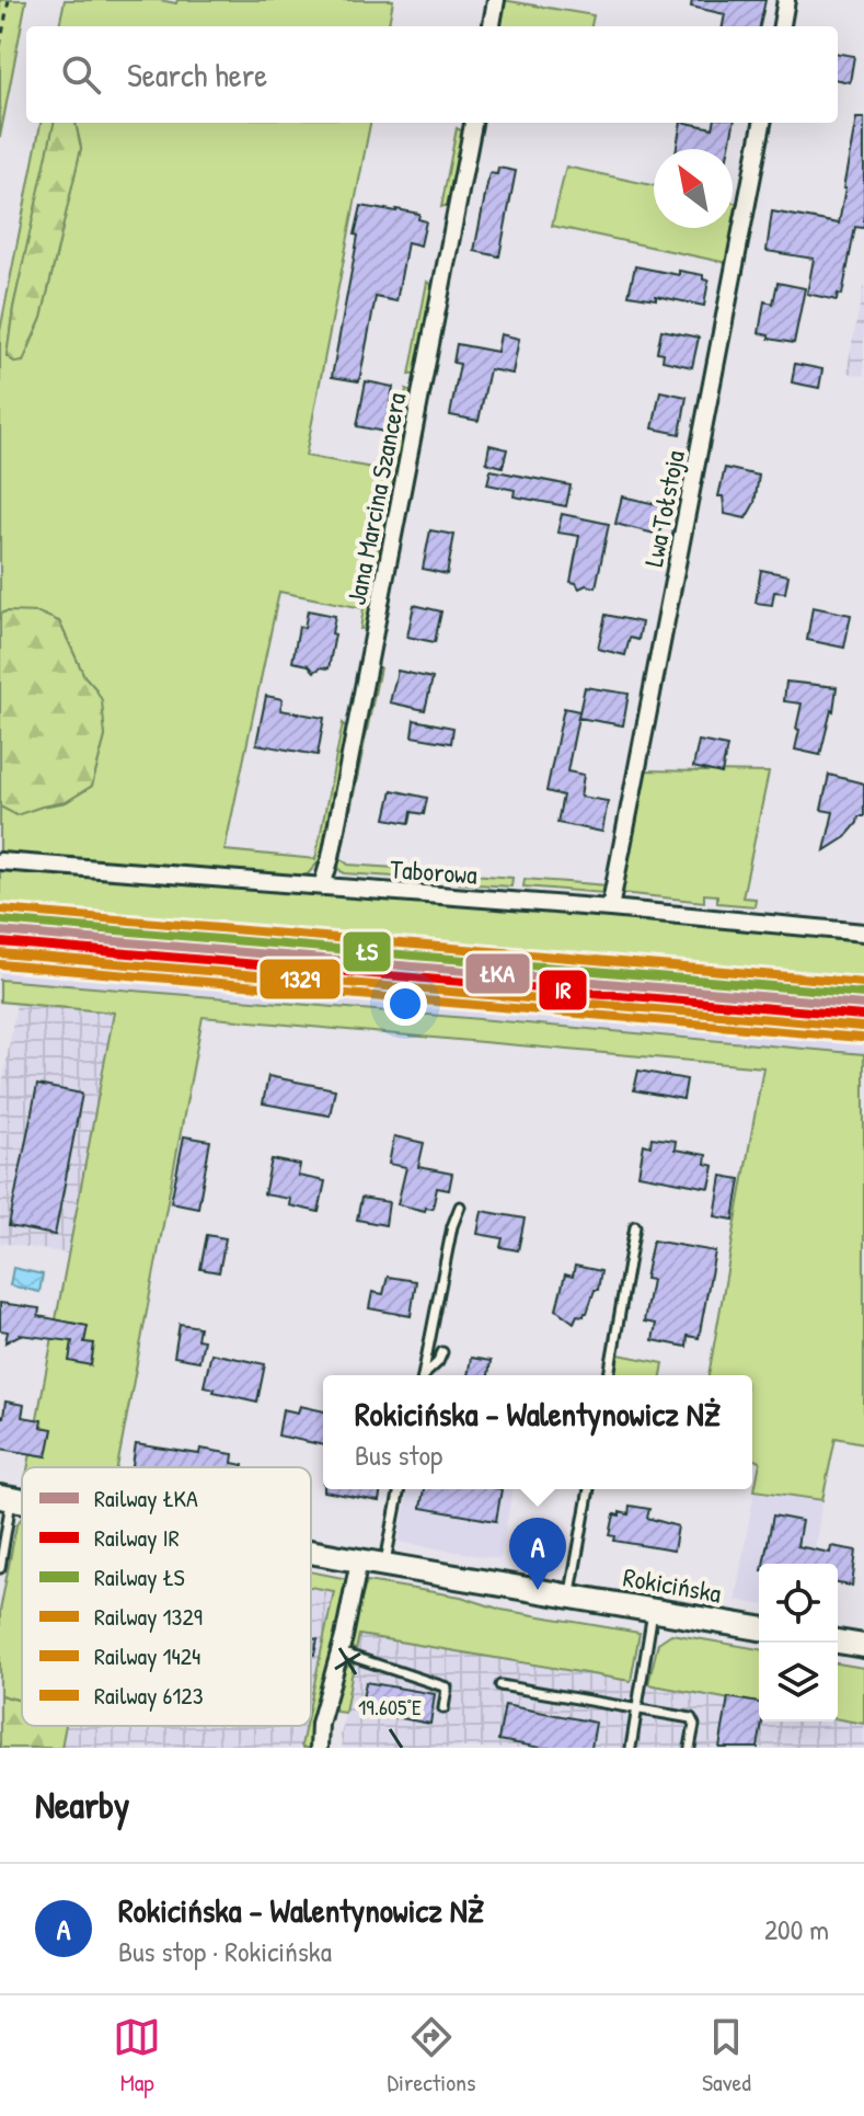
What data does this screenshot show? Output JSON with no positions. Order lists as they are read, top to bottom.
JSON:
{
  "streets": {
    "main road": ["Rokicińska"],
    "street": ["Jana Marcina Szancera", "Lwa Tołstoja", "Taborowa"]
  },
  "crossings": [
    ["Jana Marcina Szancera", "Taborowa"],
    ["Lwa Tołstoja", "Taborowa"]
  ],
  "lines": [
    "rail line 1424",
    "rail line ŁS",
    "rail line ŁKA",
    "rail line IR",
    "rail line 1329",
    "rail line 6123"
  ],
  "legend": [
    "Railway ŁKA",
    "Railway IR",
    "Railway ŁS",
    "Railway 1329",
    "Railway 1424",
    "Railway 6123"
  ],
  "north": "top left",
  "page": {
    "search": "Search here",
    "popup": ["Rokicińska - Walentynowicz NŻ", "Bus stop"],
    "pins": "A",
    "heading": "Nearby",
    "list": [
      {
        "mark": "A",
        "name": "Rokicińska - Walentynowicz NŻ",
        "note": "Bus stop · Rokicińska",
        "value": "200 m"
      }
    ],
    "nav": ["Map", "Directions", "Saved"]
  },
  "coordinates": ["19.605°E"]
}
